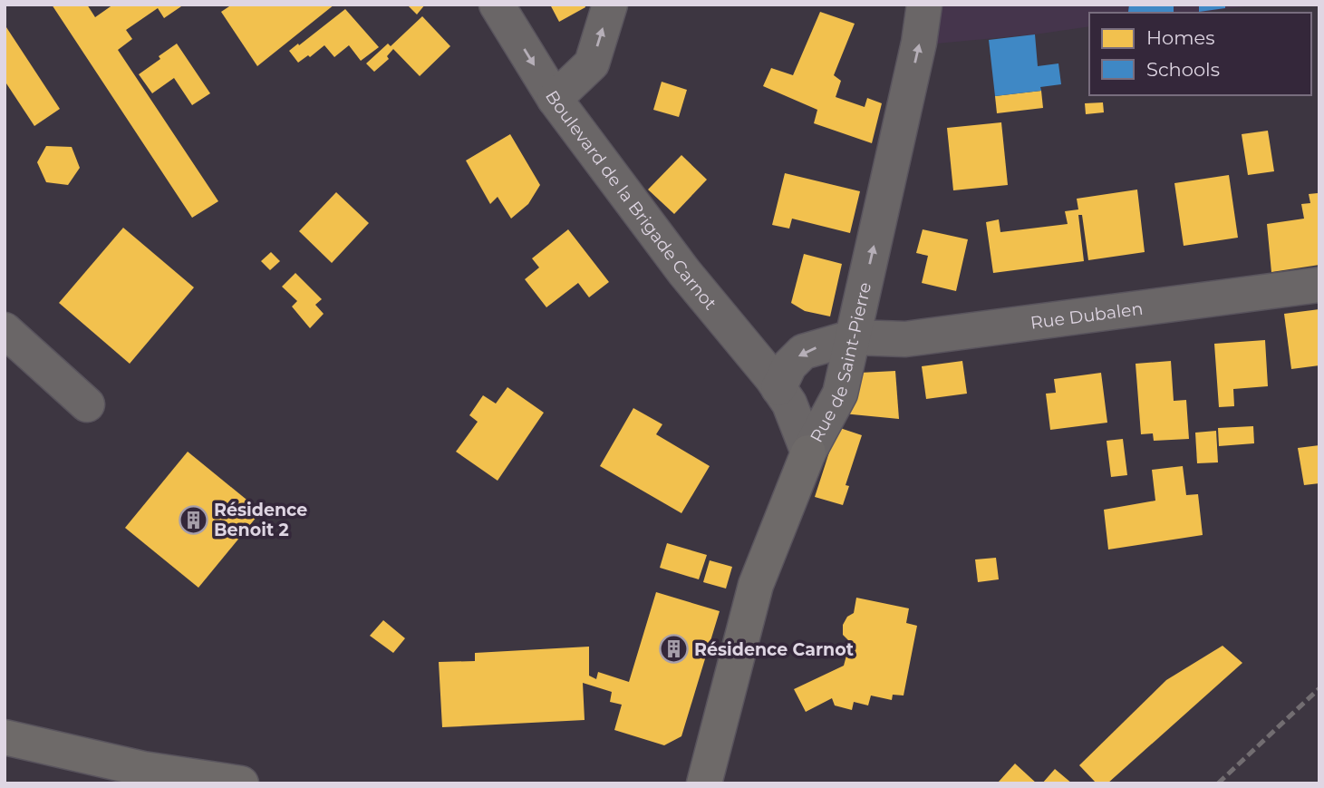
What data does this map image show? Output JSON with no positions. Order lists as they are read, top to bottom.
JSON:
{
  "streets": {
    "street": ["Boulevard de la Brigade Carnot", "Rue Dubalen", "Rue de Saint-Pierre"]
  },
  "crossings": [
    ["Boulevard de la Brigade Carnot", "Rue de Saint-Pierre"],
    ["Rue Dubalen", "Rue de Saint-Pierre"]
  ],
  "one_way": ["Rue de Saint-Pierre"],
  "places": {
    "building": ["Résidence Benoit 2", "Résidence Carnot"]
  },
  "legend": ["Homes", "Schools"]
}
